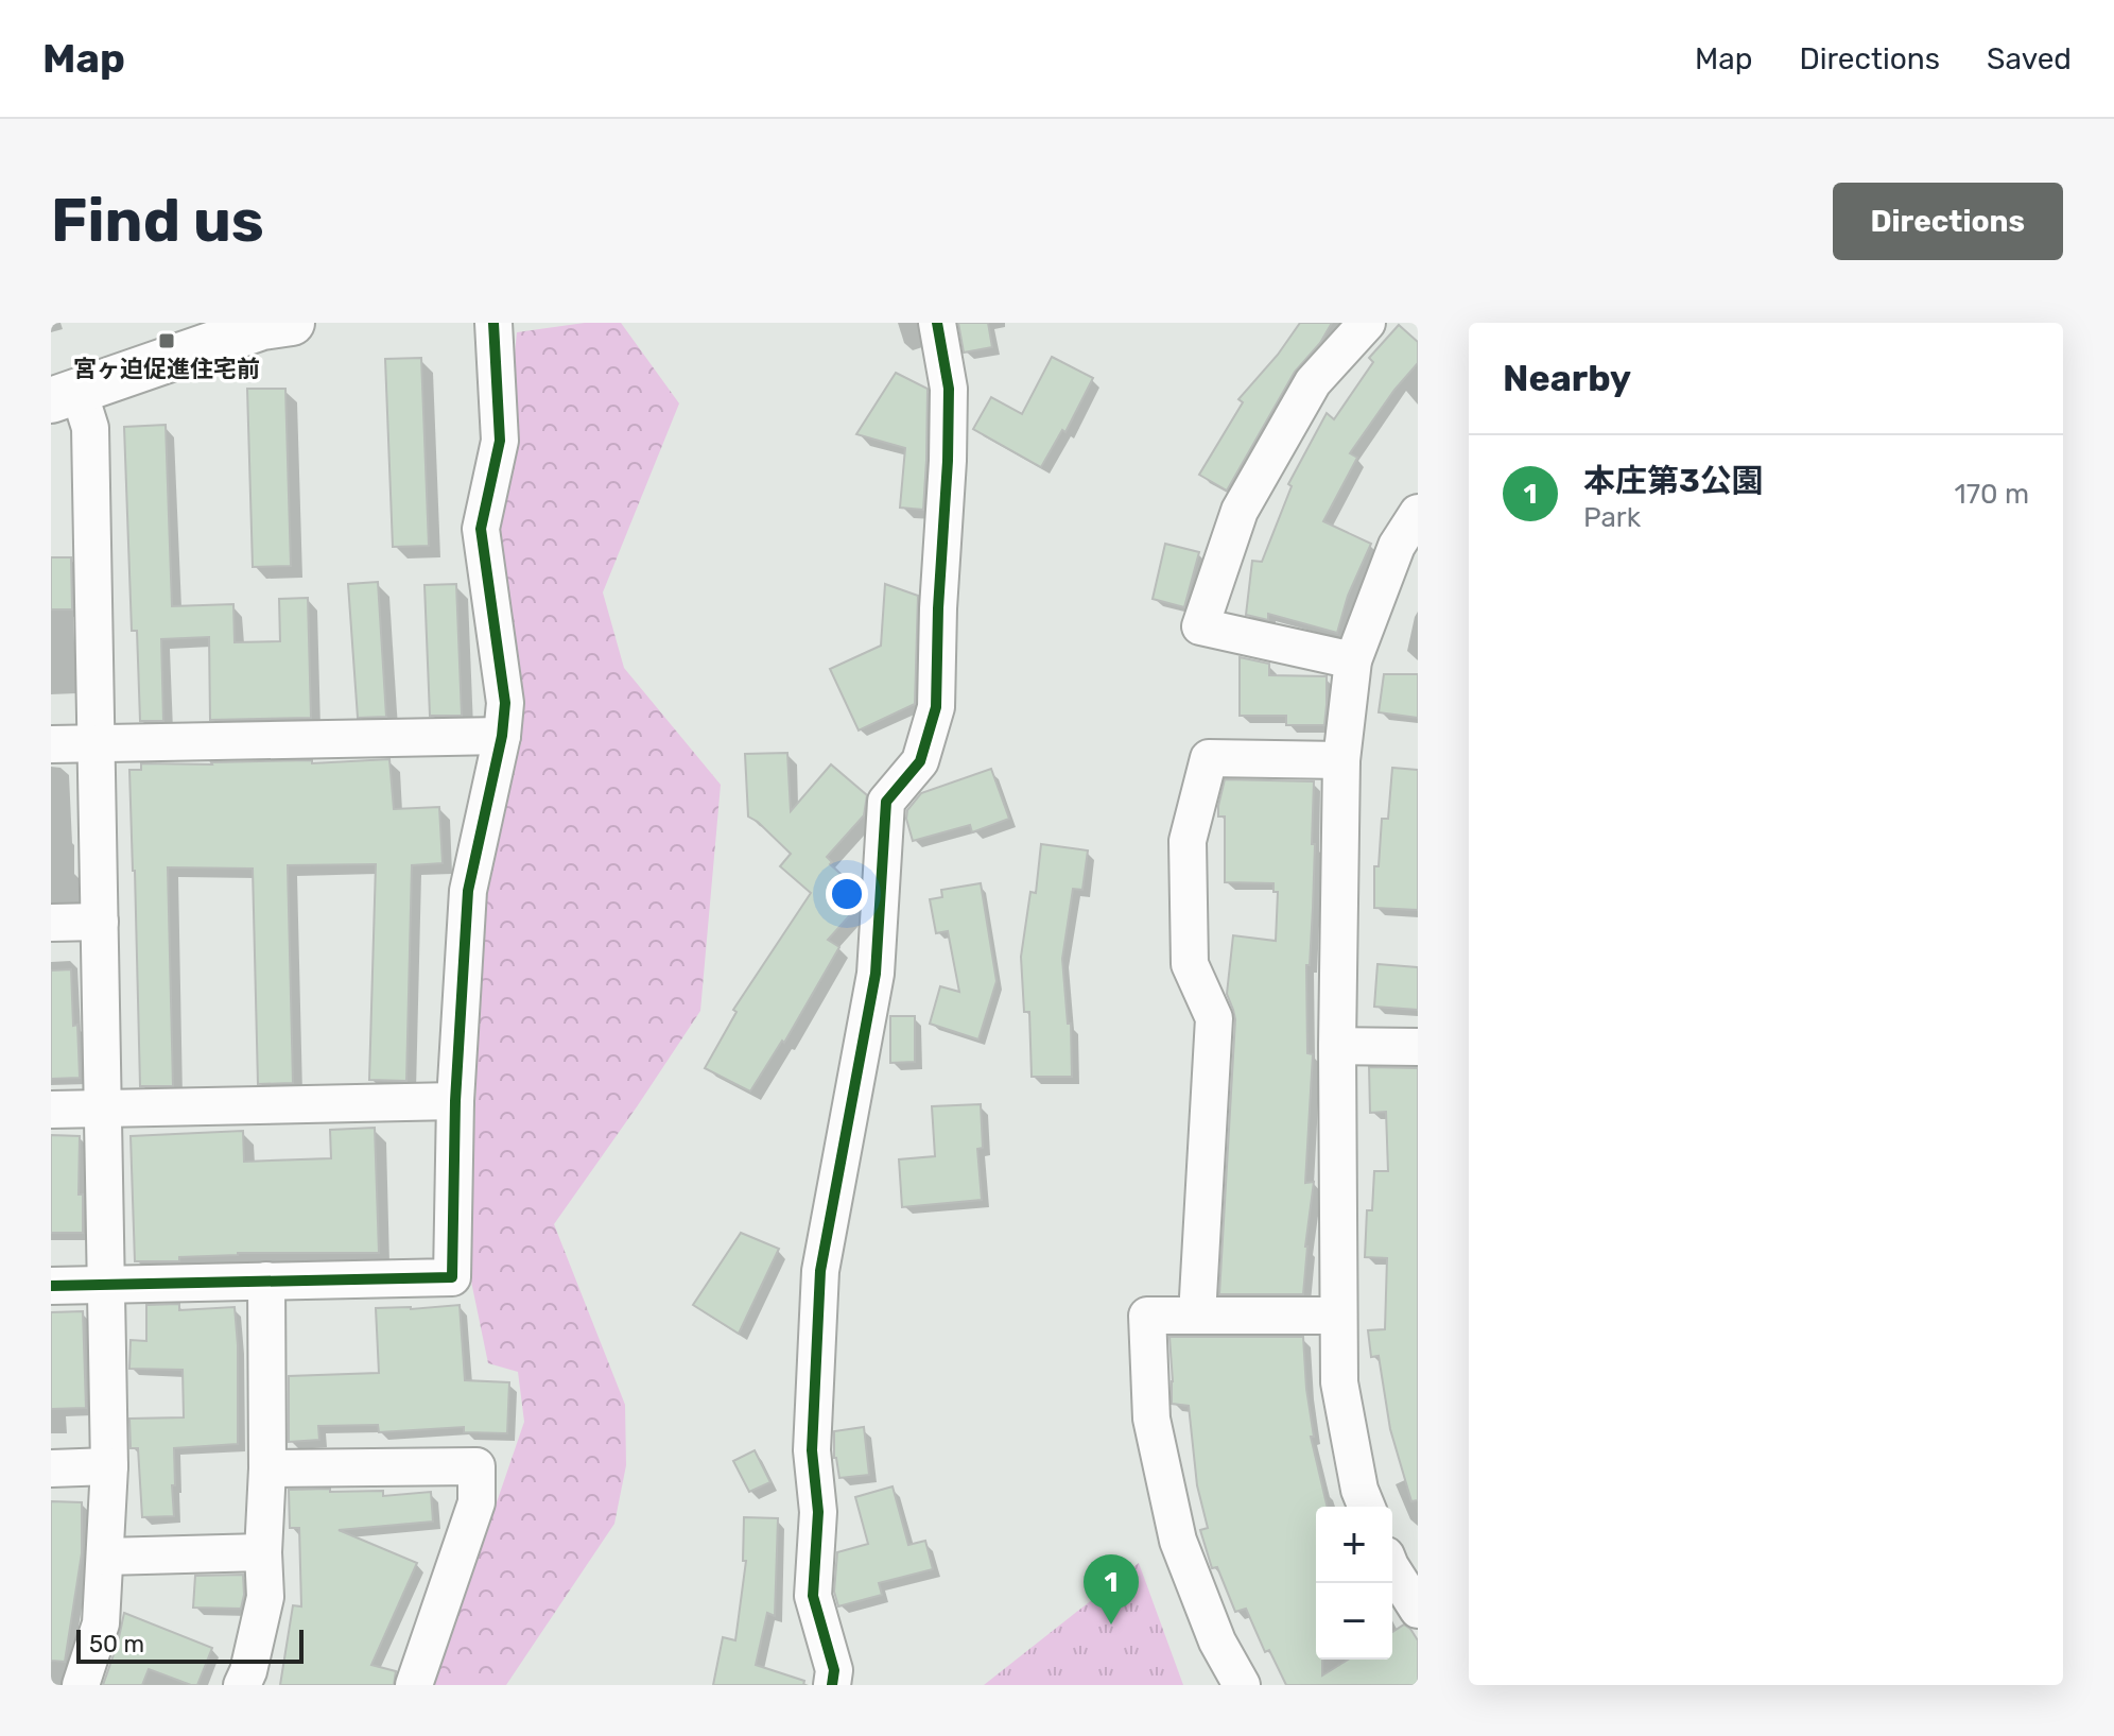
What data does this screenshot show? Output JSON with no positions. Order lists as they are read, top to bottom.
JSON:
{
  "places": {
    "transit": ["宮ヶ迫促進住宅前"]
  },
  "scale_bar": "50 m",
  "page": {
    "header": "Map",
    "nav": ["Map", "Directions", "Saved"],
    "buttons": "Directions",
    "title": "Find us",
    "heading": "Nearby",
    "list": [
      {
        "mark": "1",
        "name": "本庄第3公園",
        "note": "Park",
        "value": "170 m"
      }
    ],
    "map_buttons": ["+", "−"],
    "pins": "1",
    "scale": "50 m"
  }
}
